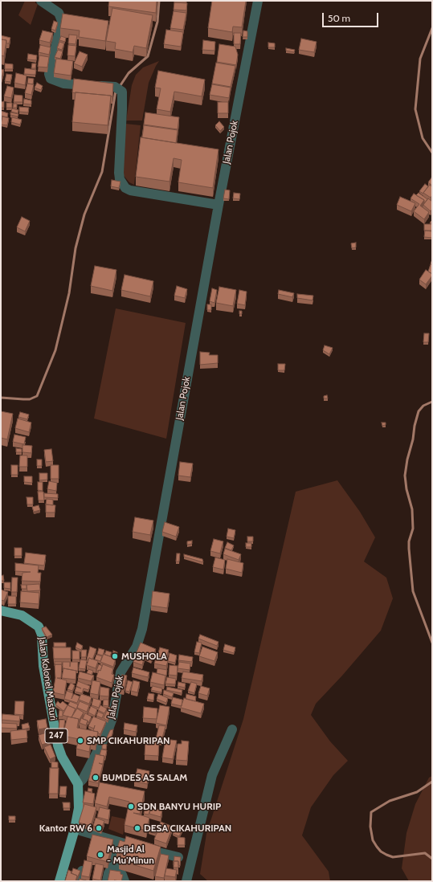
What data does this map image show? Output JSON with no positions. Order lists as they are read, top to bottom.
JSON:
{
  "streets": {
    "main road": ["Jalan Kolonel Masturi", "247"],
    "street": ["Jalan Pojok"]
  },
  "crossings": [
    ["Jalan Pojok", "Jalan Kolonel Masturi"]
  ],
  "places": [
    "MUSHOLA",
    "SMP CIKAHURIPAN",
    "BUMDES AS SALAM",
    "SDN BANYU HURIP",
    "Kantor RW 6",
    "DESA CIKAHURIPAN",
    "Masjid Al - Mu'Minun"
  ],
  "scale_bar": "50 m"
}
